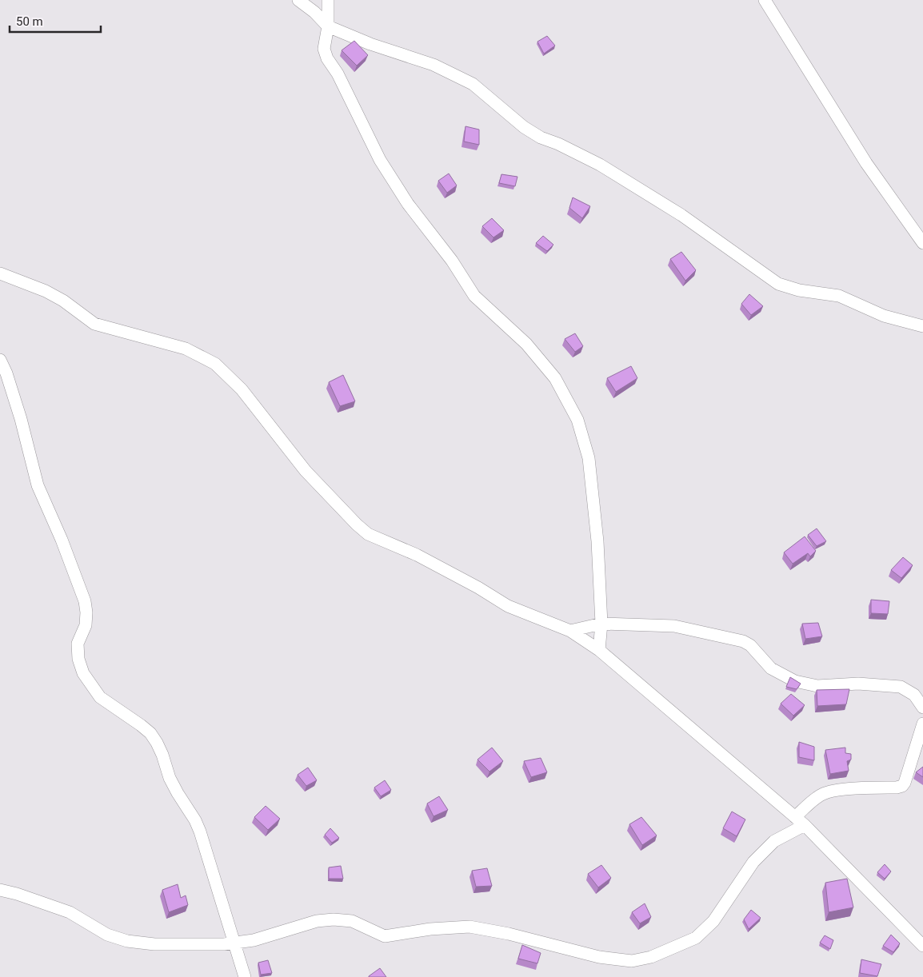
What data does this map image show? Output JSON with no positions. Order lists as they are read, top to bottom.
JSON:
{
  "scale_bar": "50 m"
}
